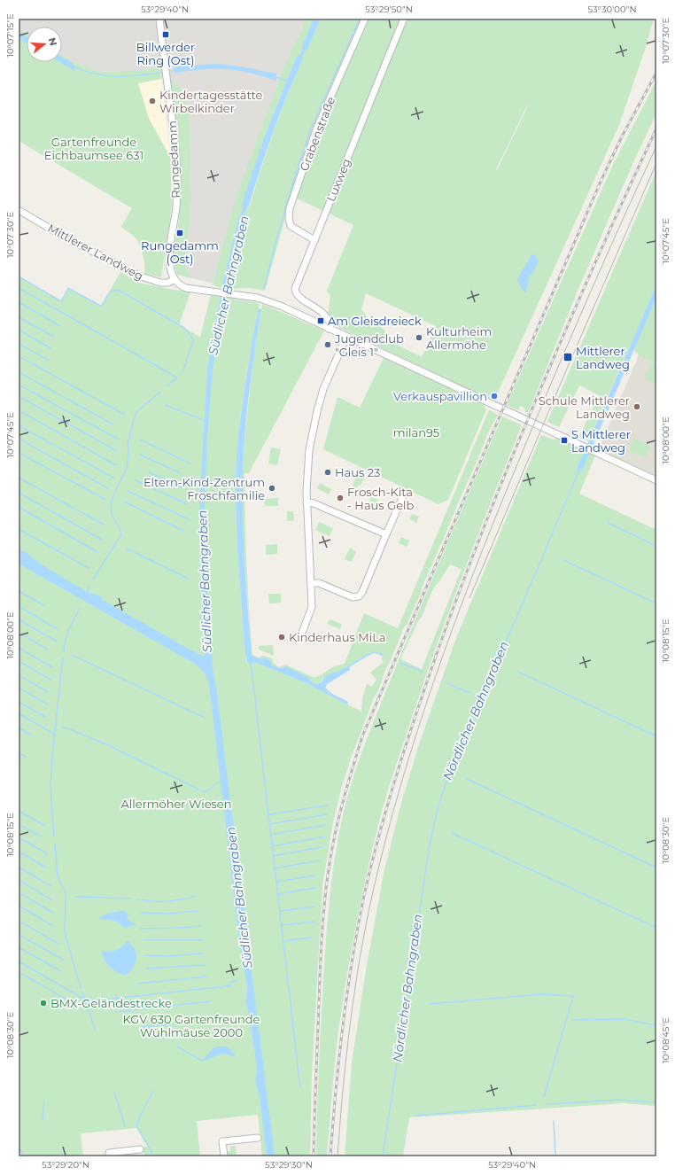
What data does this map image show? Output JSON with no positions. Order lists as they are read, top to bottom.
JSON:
{
  "streets": {
    "street": [
      "Grabenstraße",
      "Rungedamm",
      "Luxweg",
      "Mittlerer Landweg"
    ]
  },
  "crossings": [
    ["Grabenstraße", "Luxweg"],
    ["Rungedamm", "Mittlerer Landweg"]
  ],
  "water": ["Südlicher Bahngraben", "Nördlicher Bahngraben"],
  "parks": [
    "Gartenfreunde Eichbaumsee 631",
    "milan95",
    "Allermöher Wiesen",
    "KGV 630 Gartenfreunde Wühlmäuse 2000"
  ],
  "places": {
    "transit": [
      "Billwerder Ring (Ost)",
      "Rungedamm (Ost)",
      "Am Gleisdreieck",
      "Mittlerer Landweg",
      "S Mittlerer Landweg"
    ],
    "other": [
      "Kindertagesstätte Wirbelkinder",
      "Kulturheim Allermöhe",
      "Jugendclub \"Gleis 1\"",
      "Verkauspavillion",
      "Schule Mittlerer Landweg",
      "Haus 23",
      "Eltern-Kind-Zentrum Froschfamilie",
      "Frosch-Kita - Haus Gelb",
      "Kinderhaus MiLa",
      "BMX-Geländestrecke"
    ]
  },
  "north": "right",
  "coordinates": [
    "53°29'40\"N",
    "53°29'50\"N",
    "53°30'00\"N",
    "10°07'15\"E",
    "10°07'30\"E",
    "10°07'45\"E",
    "10°08'00\"E",
    "10°08'15\"E",
    "10°08'30\"E",
    "10°08'45\"E",
    "53°29'20\"N",
    "53°29'30\"N"
  ]
}
